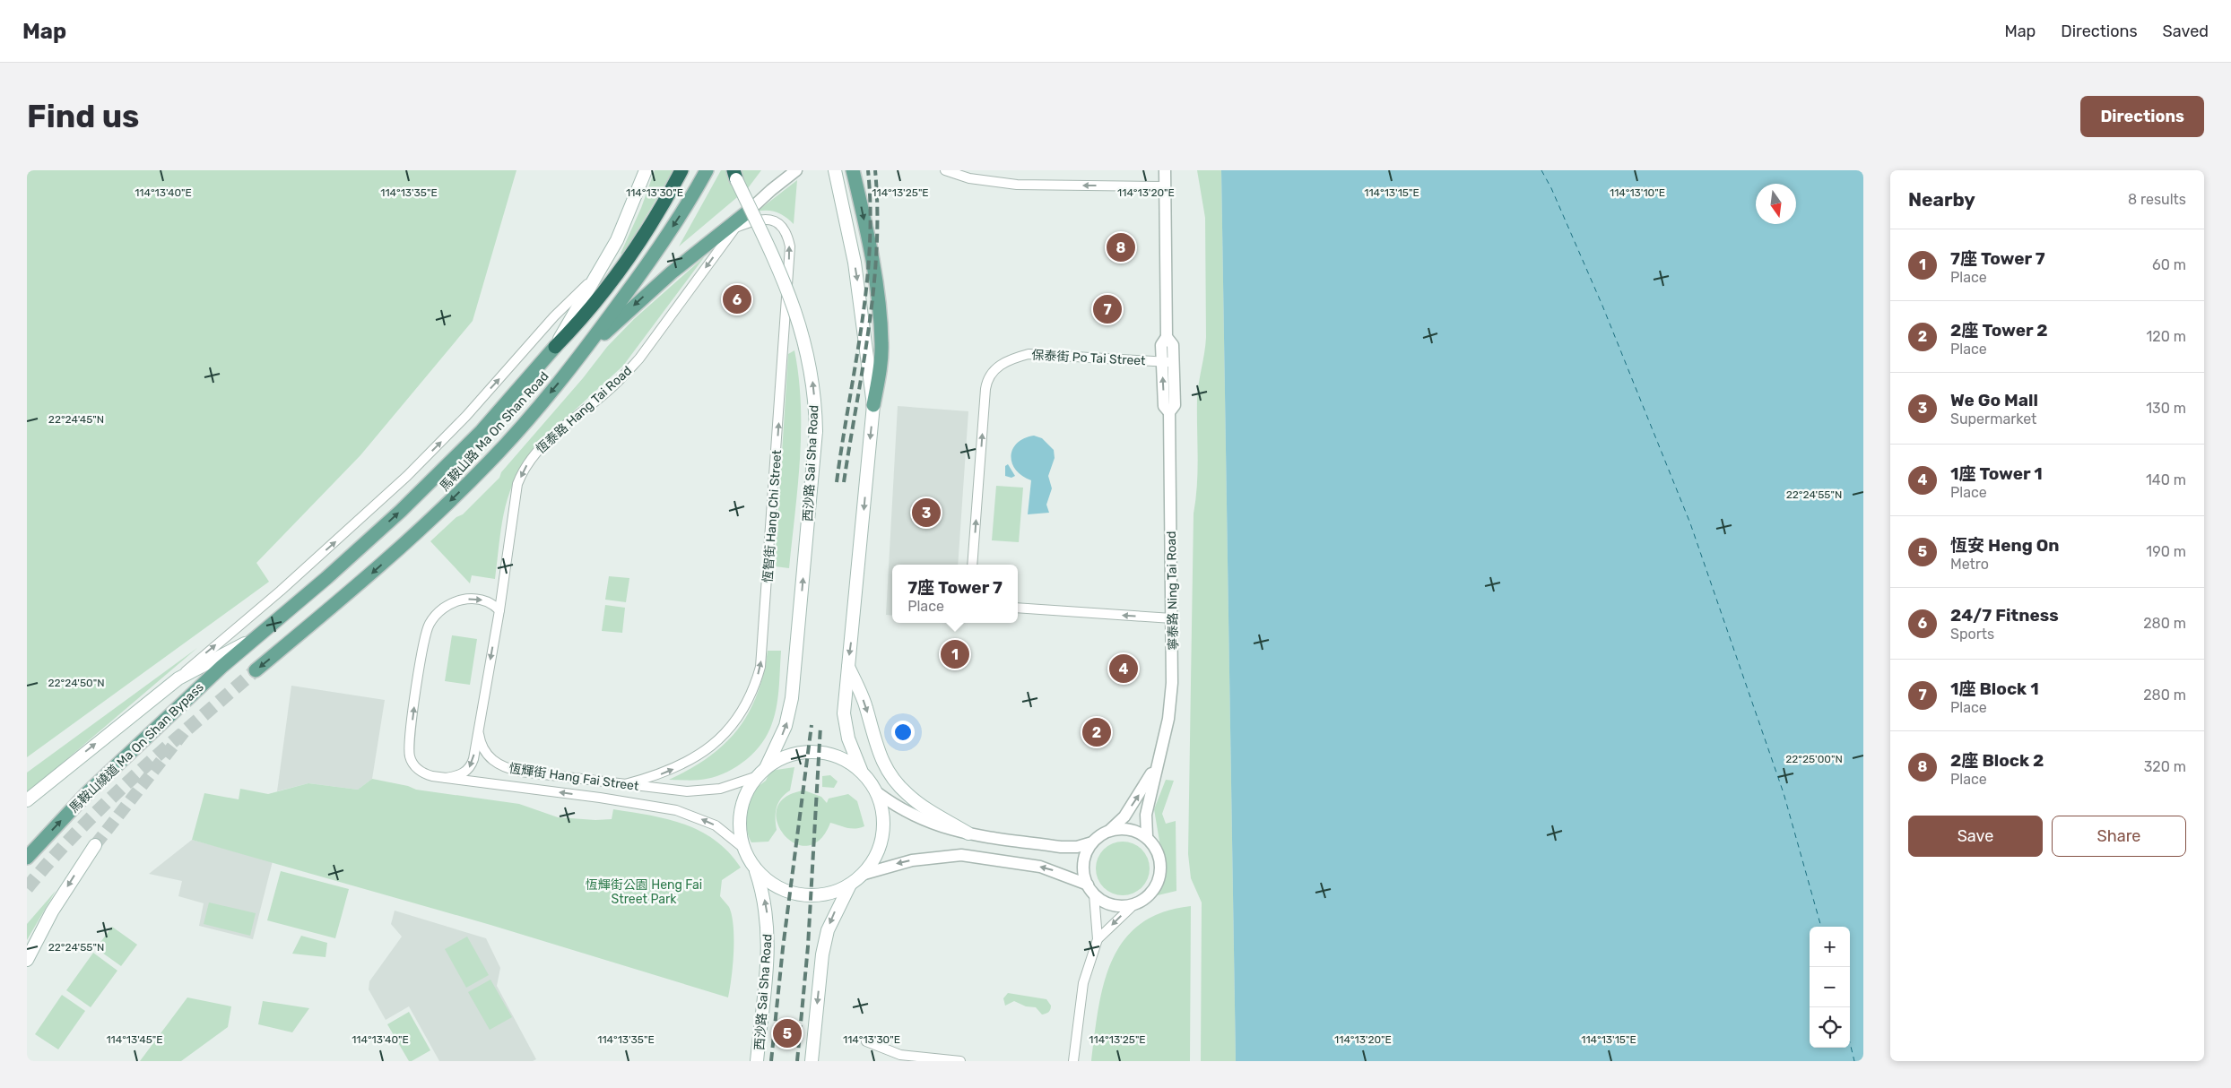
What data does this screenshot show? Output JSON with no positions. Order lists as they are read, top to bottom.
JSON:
{
  "streets": {
    "highway": ["馬鞍山路 Ma On Shan Road"],
    "main road": ["西沙路 Sai Sha Road", "馬鞍山繞道 Ma On Shan Bypass"],
    "street": [
      "保泰街 Po Tai Street",
      "恆泰路 Hang Tai Road",
      "恆智街 Hang Chi Street",
      "寧泰路 Ning Tai Road",
      "恆輝街 Hang Fai Street"
    ]
  },
  "crossings": [
    ["保泰街 Po Tai Street", "寧泰路 Ning Tai Road"],
    ["恆泰路 Hang Tai Road", "恆智街 Hang Chi Street"],
    ["恆泰路 Hang Tai Road", "恆輝街 Hang Fai Street"],
    ["馬鞍山路 Ma On Shan Road", "馬鞍山繞道 Ma On Shan Bypass"],
    ["西沙路 Sai Sha Road", "恆輝街 Hang Fai Street"],
    ["恆智街 Hang Chi Street", "恆輝街 Hang Fai Street"]
  ],
  "one_way": ["恆泰路 Hang Tai Road", "恆智街 Hang Chi Street", "馬鞍山繞道 Ma On Shan Bypass"],
  "parks": ["恆輝街公園 Heng Fai Street Park"],
  "north": "bottom",
  "page": {
    "header": "Map",
    "nav": ["Map", "Directions", "Saved"],
    "buttons": [
      "Directions",
      ["Save", "Share"]
    ],
    "title": "Find us",
    "heading": ["Nearby", "8 results"],
    "list": [
      {
        "mark": "1",
        "name": "7座 Tower 7",
        "note": "Place",
        "value": "60 m"
      },
      {
        "mark": "2",
        "name": "2座 Tower 2",
        "note": "Place",
        "value": "120 m"
      },
      {
        "mark": "3",
        "name": "We Go Mall",
        "note": "Supermarket",
        "value": "130 m"
      },
      {
        "mark": "4",
        "name": "1座 Tower 1",
        "note": "Place",
        "value": "140 m"
      },
      {
        "mark": "5",
        "name": "恆安 Heng On",
        "note": "Metro",
        "value": "190 m"
      },
      {
        "mark": "6",
        "name": "24/7 Fitness",
        "note": "Sports",
        "value": "280 m"
      },
      {
        "mark": "7",
        "name": "1座 Block 1",
        "note": "Place",
        "value": "280 m"
      },
      {
        "mark": "8",
        "name": "2座 Block 2",
        "note": "Place",
        "value": "320 m"
      }
    ],
    "pins": [
      "8",
      "6",
      "7",
      "3",
      "1",
      "4",
      "2",
      "5"
    ],
    "popup": ["7座 Tower 7", "Place"],
    "map_buttons": ["+", "−"]
  },
  "coordinates": [
    "114°13'40\"E",
    "114°13'35\"E",
    "114°13'30\"E",
    "114°13'25\"E",
    "114°13'20\"E",
    "114°13'15\"E",
    "114°13'10\"E",
    "22°24'45\"N",
    "22°24'55\"N",
    "22°24'50\"N",
    "22°25'00\"N",
    "114°13'45\"E"
  ]
}
